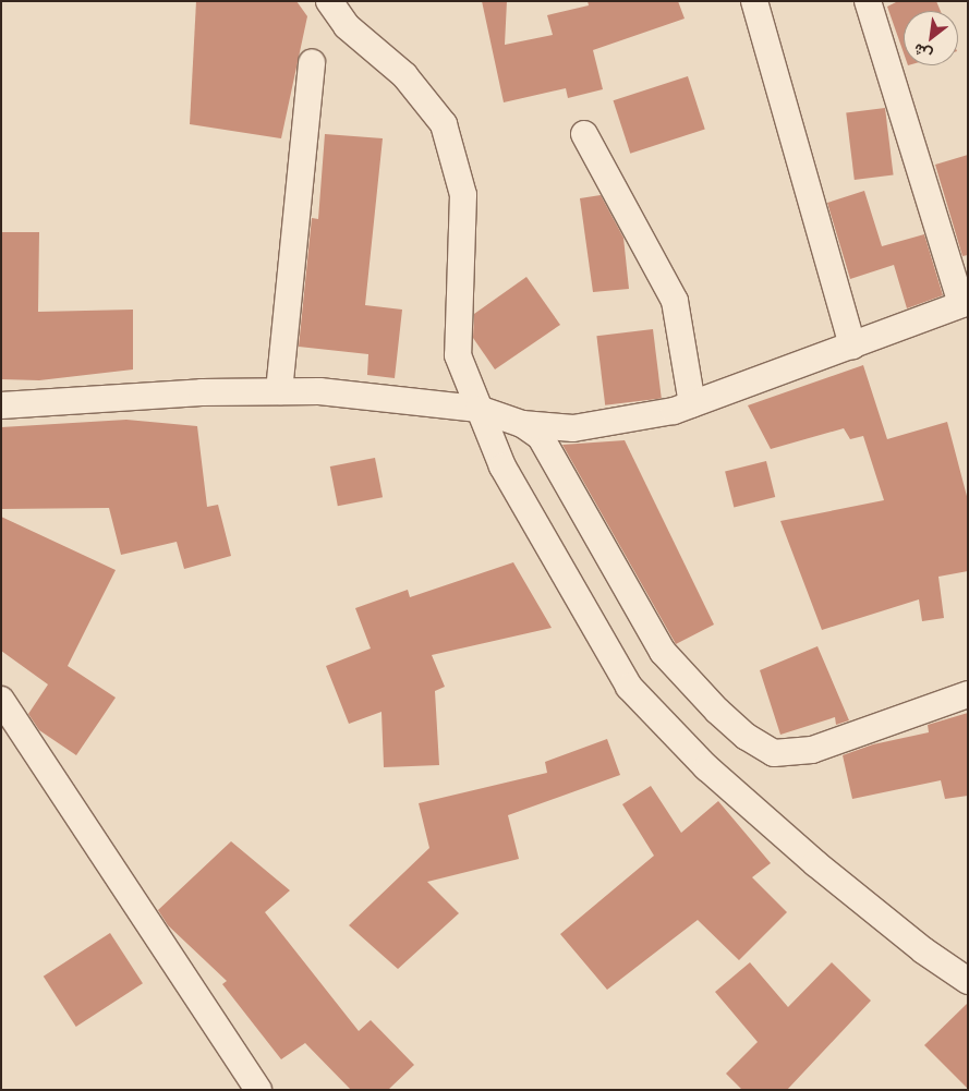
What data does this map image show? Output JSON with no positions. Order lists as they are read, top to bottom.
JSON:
{
  "north": "bottom left"
}
